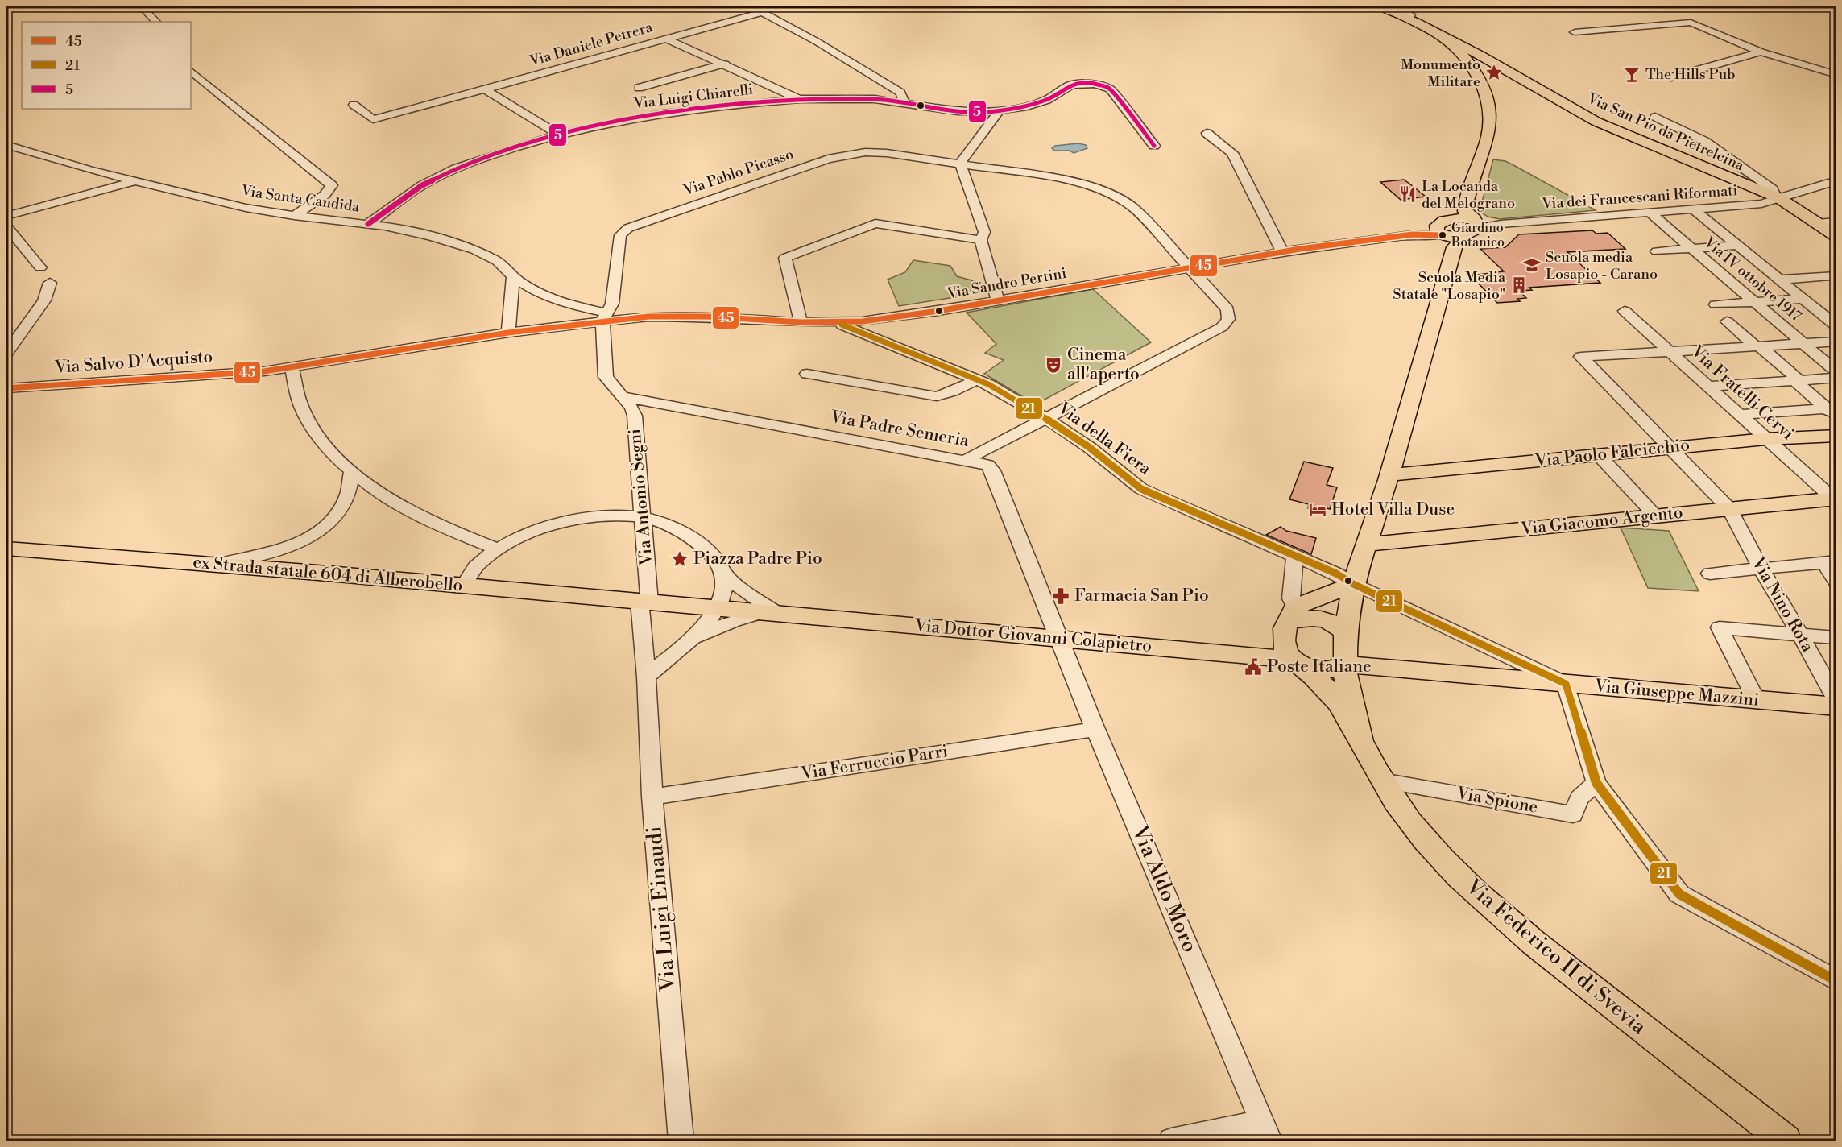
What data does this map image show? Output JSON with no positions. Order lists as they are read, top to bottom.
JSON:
{
  "streets": {
    "main road": [
      "Via San Pio da Pietrelcina",
      "Via Paolo Falcicchio",
      "Via Giacomo Argento",
      "ex Strada statale 604 di Alberobello",
      "Via Dottor Giovanni Colapietro",
      "Via Giuseppe Mazzini",
      "Via Federico II di Svevia"
    ],
    "street": [
      "Via Daniele Petrera",
      "Via Luigi Chiarelli",
      "Via Pablo Picasso",
      "Via dei Francescani Riformati",
      "Via Santa Candida",
      "Via IV ottobre 1917",
      "Via Sandro Pertini",
      "Via Salvo D'Acquisto",
      "Via Fratelli Cervi",
      "Via Padre Semeria",
      "Via della Fiera",
      "Via Antonio Segni",
      "Via Nino Rota",
      "Via Ferruccio Parri",
      "Via Spione",
      "Via Aldo Moro",
      "Via Luigi Einaudi"
    ]
  },
  "crossings": [
    ["Via Daniele Petrera", "Via Luigi Chiarelli"],
    ["Via Luigi Chiarelli", "Via Santa Candida"],
    ["Via San Pio da Pietrelcina", "Via dei Francescani Riformati"],
    ["Via Pablo Picasso", "Via Santa Candida"],
    ["Via Pablo Picasso", "Via Sandro Pertini"],
    ["Via Pablo Picasso", "Via Salvo D'Acquisto"],
    ["Via Pablo Picasso", "Via Padre Semeria"],
    ["Via Pablo Picasso", "Via della Fiera"],
    ["Via Pablo Picasso", "Via Antonio Segni"],
    ["Via dei Francescani Riformati", "Via IV ottobre 1917"],
    ["Via dei Francescani Riformati", "Via Sandro Pertini"],
    ["Via Santa Candida", "Via Sandro Pertini"],
    ["Via Santa Candida", "Via Salvo D'Acquisto"],
    ["Via Sandro Pertini", "Via Salvo D'Acquisto"],
    ["Via Sandro Pertini", "Via della Fiera"],
    ["Via Fratelli Cervi", "Via Paolo Falcicchio"],
    ["Via Fratelli Cervi", "Via Giacomo Argento"],
    ["Via Fratelli Cervi", "Via Nino Rota"],
    ["Via Padre Semeria", "Via Antonio Segni"],
    ["Via Padre Semeria", "Via Dottor Giovanni Colapietro"],
    ["Via Padre Semeria", "Via Aldo Moro"],
    ["Via della Fiera", "Via Giuseppe Mazzini"],
    ["Via Paolo Falcicchio", "Via Nino Rota"],
    ["Via Antonio Segni", "ex Strada statale 604 di Alberobello"],
    ["Via Antonio Segni", "Via Luigi Einaudi"],
    ["Via Giacomo Argento", "Via Nino Rota"],
    ["ex Strada statale 604 di Alberobello", "Via Dottor Giovanni Colapietro"],
    ["ex Strada statale 604 di Alberobello", "Via Luigi Einaudi"],
    ["Via Dottor Giovanni Colapietro", "Via Giuseppe Mazzini"],
    ["Via Dottor Giovanni Colapietro", "Via Aldo Moro"],
    ["Via Dottor Giovanni Colapietro", "Via Federico II di Svevia"],
    ["Via Giuseppe Mazzini", "Via Federico II di Svevia"],
    ["Via Ferruccio Parri", "Via Aldo Moro"],
    ["Via Ferruccio Parri", "Via Luigi Einaudi"],
    ["Via Spione", "Via Federico II di Svevia"]
  ],
  "places": {
    "place": ["Monumento Militare", "Piazza Padre Pio"],
    "bar": ["The Hills Pub"],
    "restaurant": ["La Locanda del Melograno"],
    "other": ["Giardino Botanico"],
    "school or university": ["Scuola media Losapio - Carano"],
    "building": ["Scuola Media Statale \"Losapio\""],
    "theatre": ["Cinema all'aperto"],
    "hotel": ["Hotel Villa Duse"],
    "pharmacy": ["Farmacia San Pio"],
    "public building": ["Poste Italiane"]
  },
  "lines": ["transit line 5", "transit line 45", "transit line 21"],
  "legend": ["45", "21", "5"]
}
